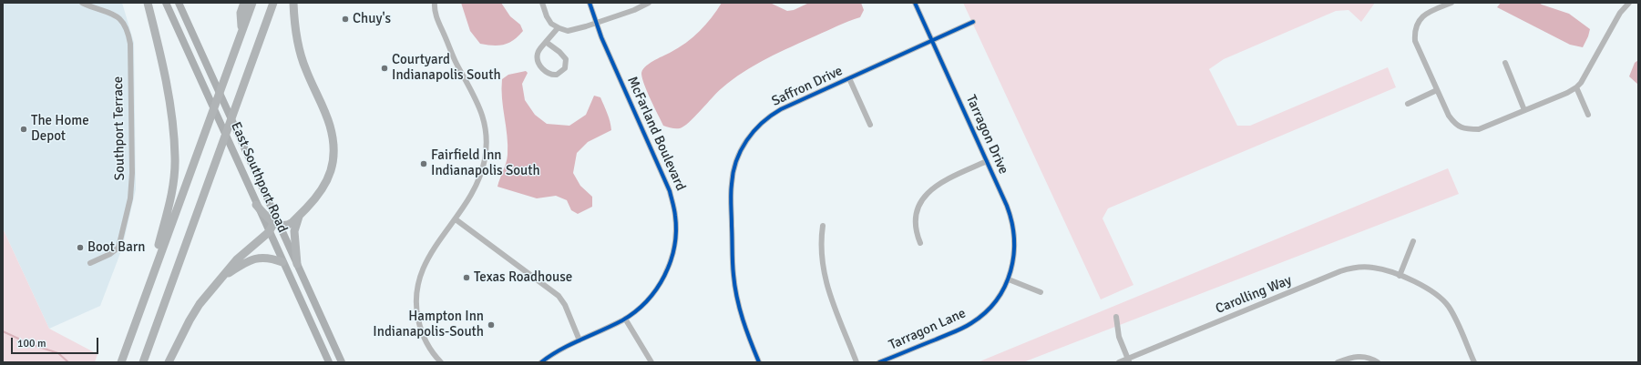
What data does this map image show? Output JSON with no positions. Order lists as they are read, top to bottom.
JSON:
{
  "streets": {
    "main road": ["East Southport Road"],
    "street": [
      "Saffron Drive",
      "Southport Terrace",
      "McFarland Boulevard",
      "Tarragon Drive",
      "Carolling Way",
      "Tarragon Lane"
    ]
  },
  "crossings": [
    ["Saffron Drive", "Tarragon Drive"],
    ["Tarragon Drive", "Tarragon Lane"]
  ],
  "places": [
    "Chuy's",
    "Courtyard Indianapolis South",
    "The Home Depot",
    "Fairfield Inn Indianapolis South",
    "Boot Barn",
    "Texas Roadhouse",
    "Hampton Inn Indianapolis-South"
  ],
  "scale_bar": "100 m"
}
